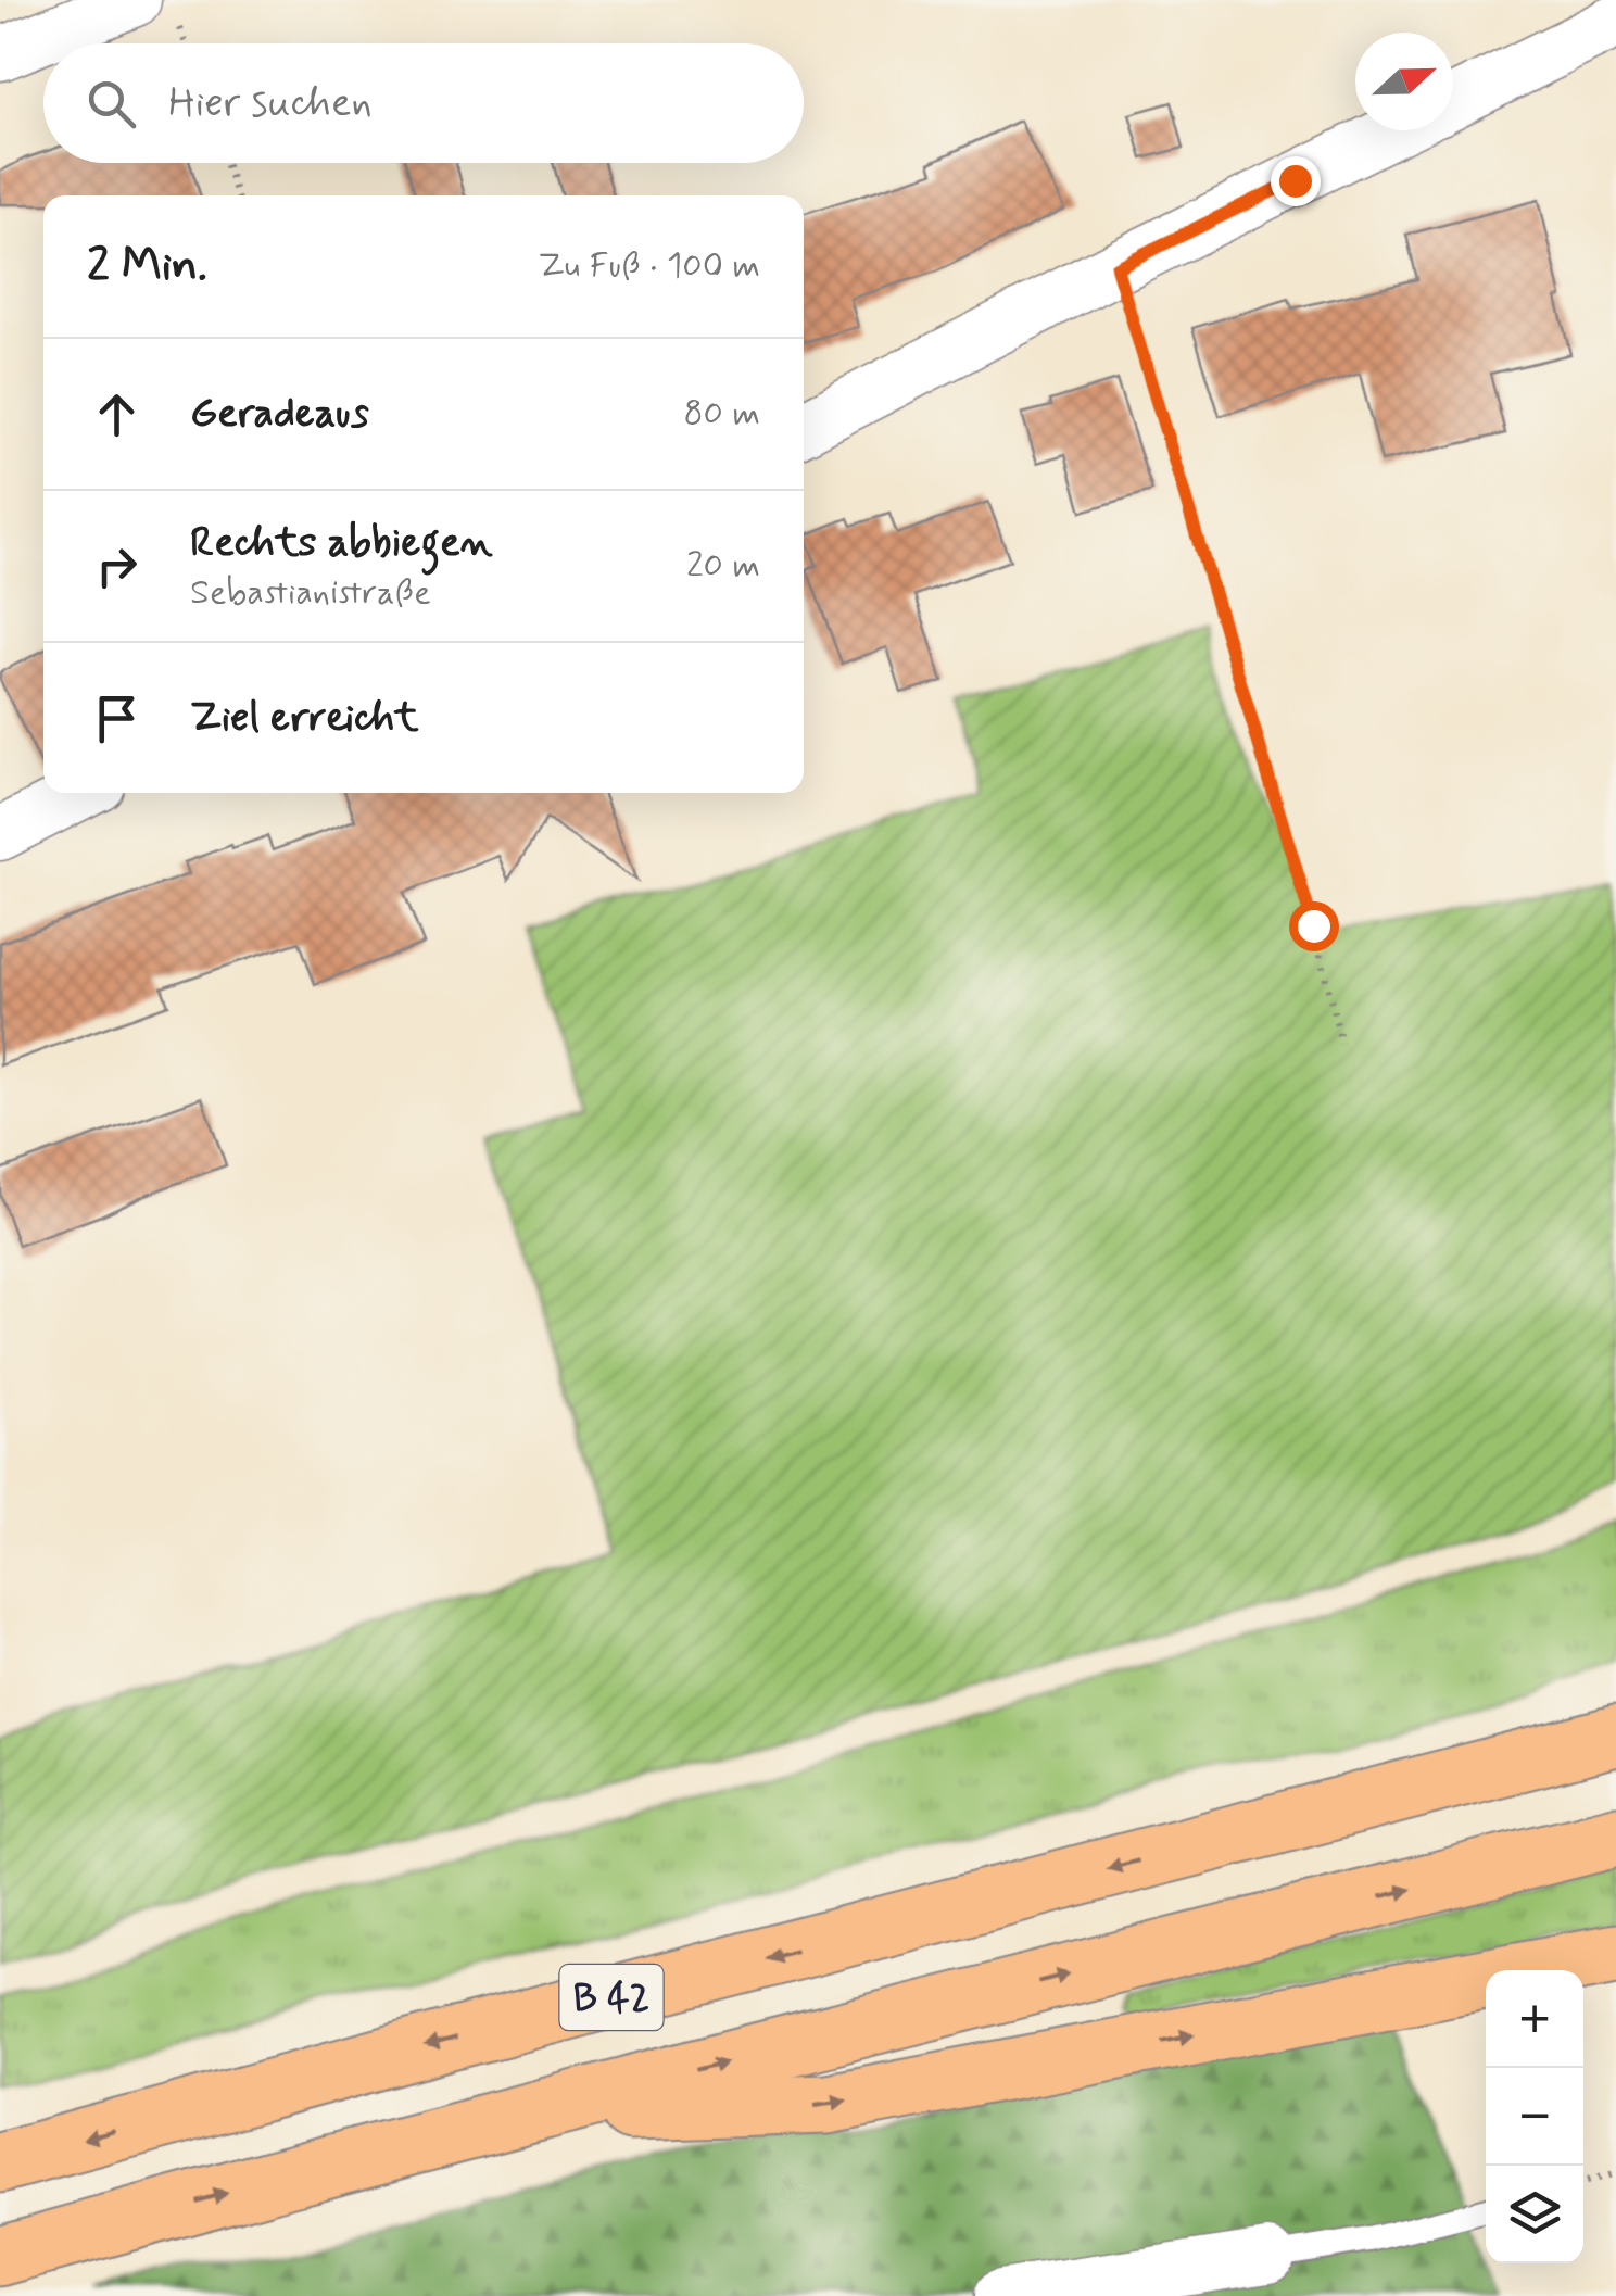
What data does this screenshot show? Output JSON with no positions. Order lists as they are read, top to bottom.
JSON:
{
  "streets": {
    "highway": ["B 42"]
  },
  "north": "right",
  "page": {
    "search": "Hier suchen",
    "heading": ["2 Min.", "Zu Fuß · 100 m"],
    "list": [
      ["Geradeaus", "80 m"],
      ["Rechts abbiegen", "Sebastianistraße", "20 m"],
      "Ziel erreicht"
    ],
    "map_buttons": ["+", "−"]
  }
}
